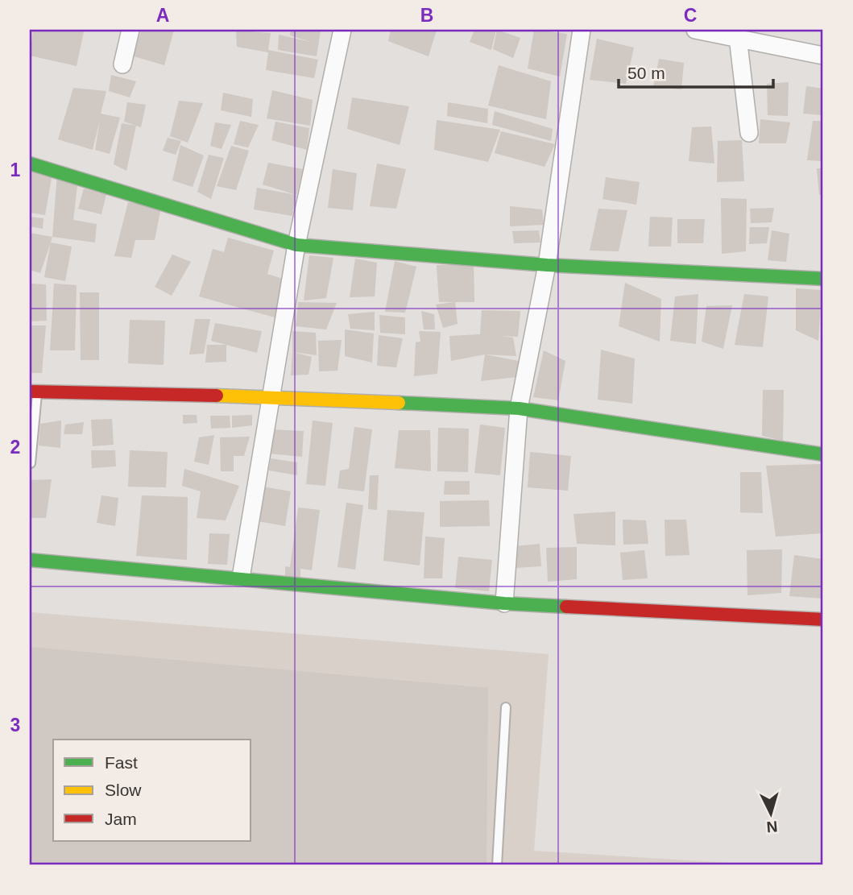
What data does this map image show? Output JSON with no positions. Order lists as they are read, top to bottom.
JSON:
{
  "legend": ["Fast", "Slow", "Jam"],
  "scale_bar": "50 m",
  "north": "bottom",
  "grid": {
    "columns": ["A", "B", "C"],
    "rows": ["1", "2", "3"]
  }
}
